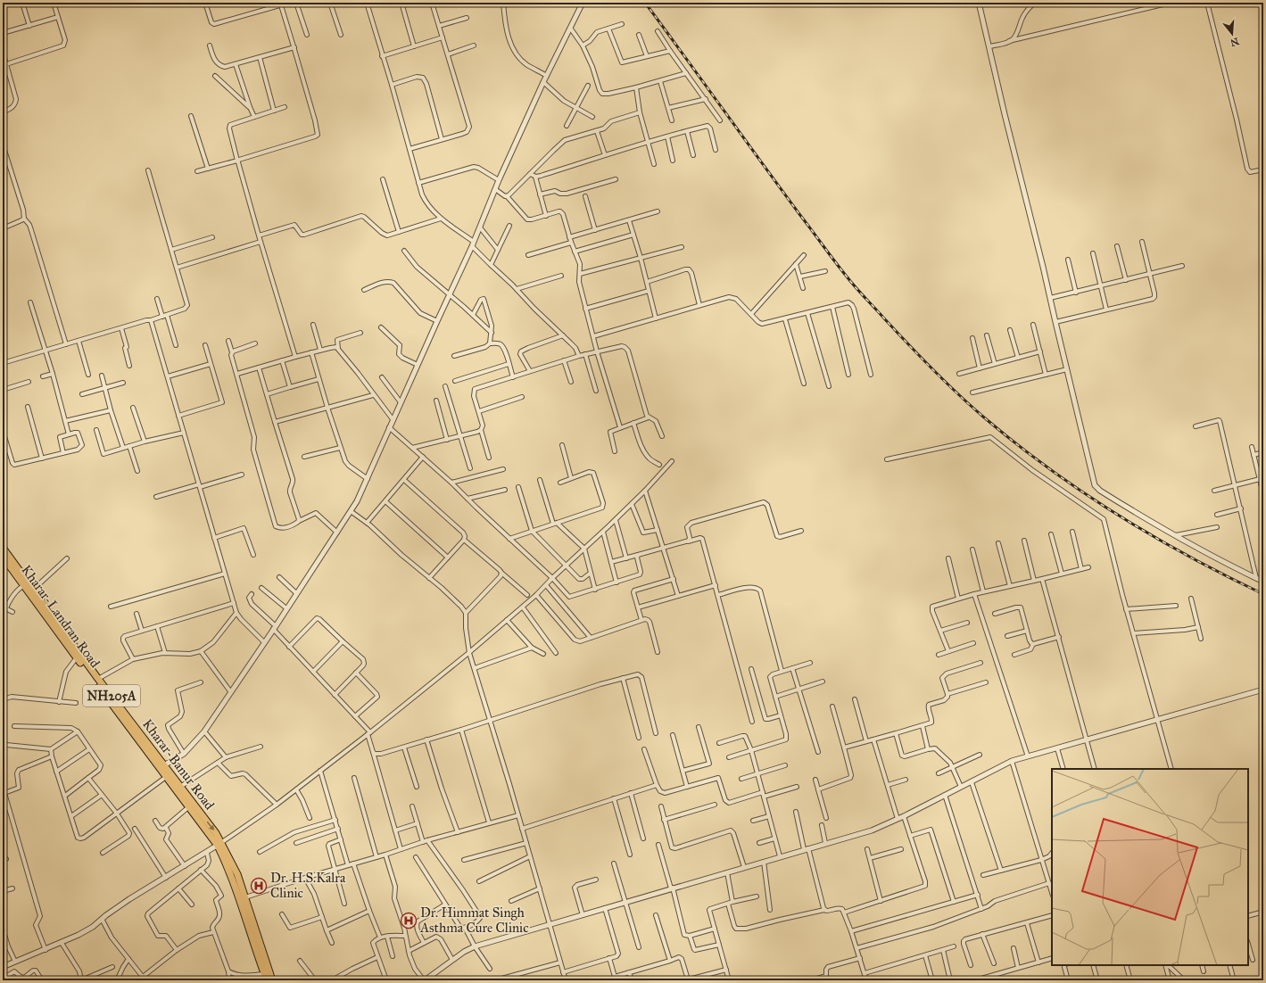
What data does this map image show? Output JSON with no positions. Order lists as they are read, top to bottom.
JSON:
{
  "streets": {
    "highway": ["Kharar-Landran Road", "NH205A", "Kharar-Banur Road"]
  },
  "crossings": [
    ["Kharar-Landran Road", "NH205A"],
    ["Kharar-Landran Road", "Kharar-Banur Road"],
    ["NH205A", "Kharar-Banur Road"]
  ],
  "places": {
    "hospital": ["Dr. H.S.Kalra Clinic", "Dr. Himmat Singh Asthma Cure Clinic"]
  },
  "north": "bottom"
}
